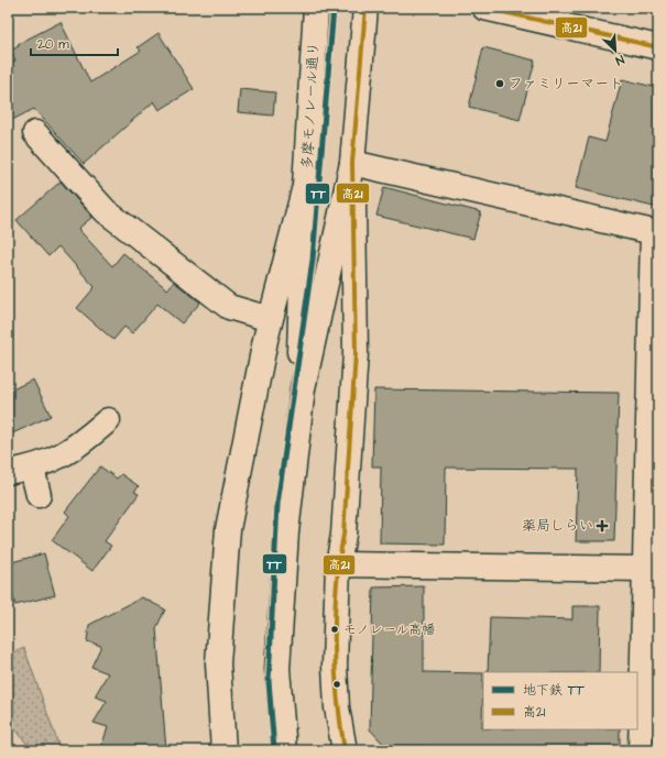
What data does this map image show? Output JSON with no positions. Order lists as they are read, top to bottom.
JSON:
{
  "streets": {
    "main road": ["多摩モノレール通り"]
  },
  "places": {
    "other": ["ファミリーマート", "モノレール高幡"],
    "health": ["薬局しらい"]
  },
  "lines": ["metro line TT", "transit line 高21"],
  "legend": ["地下鉄 TT", "高21"],
  "scale_bar": "20 m",
  "north": "bottom right"
}
